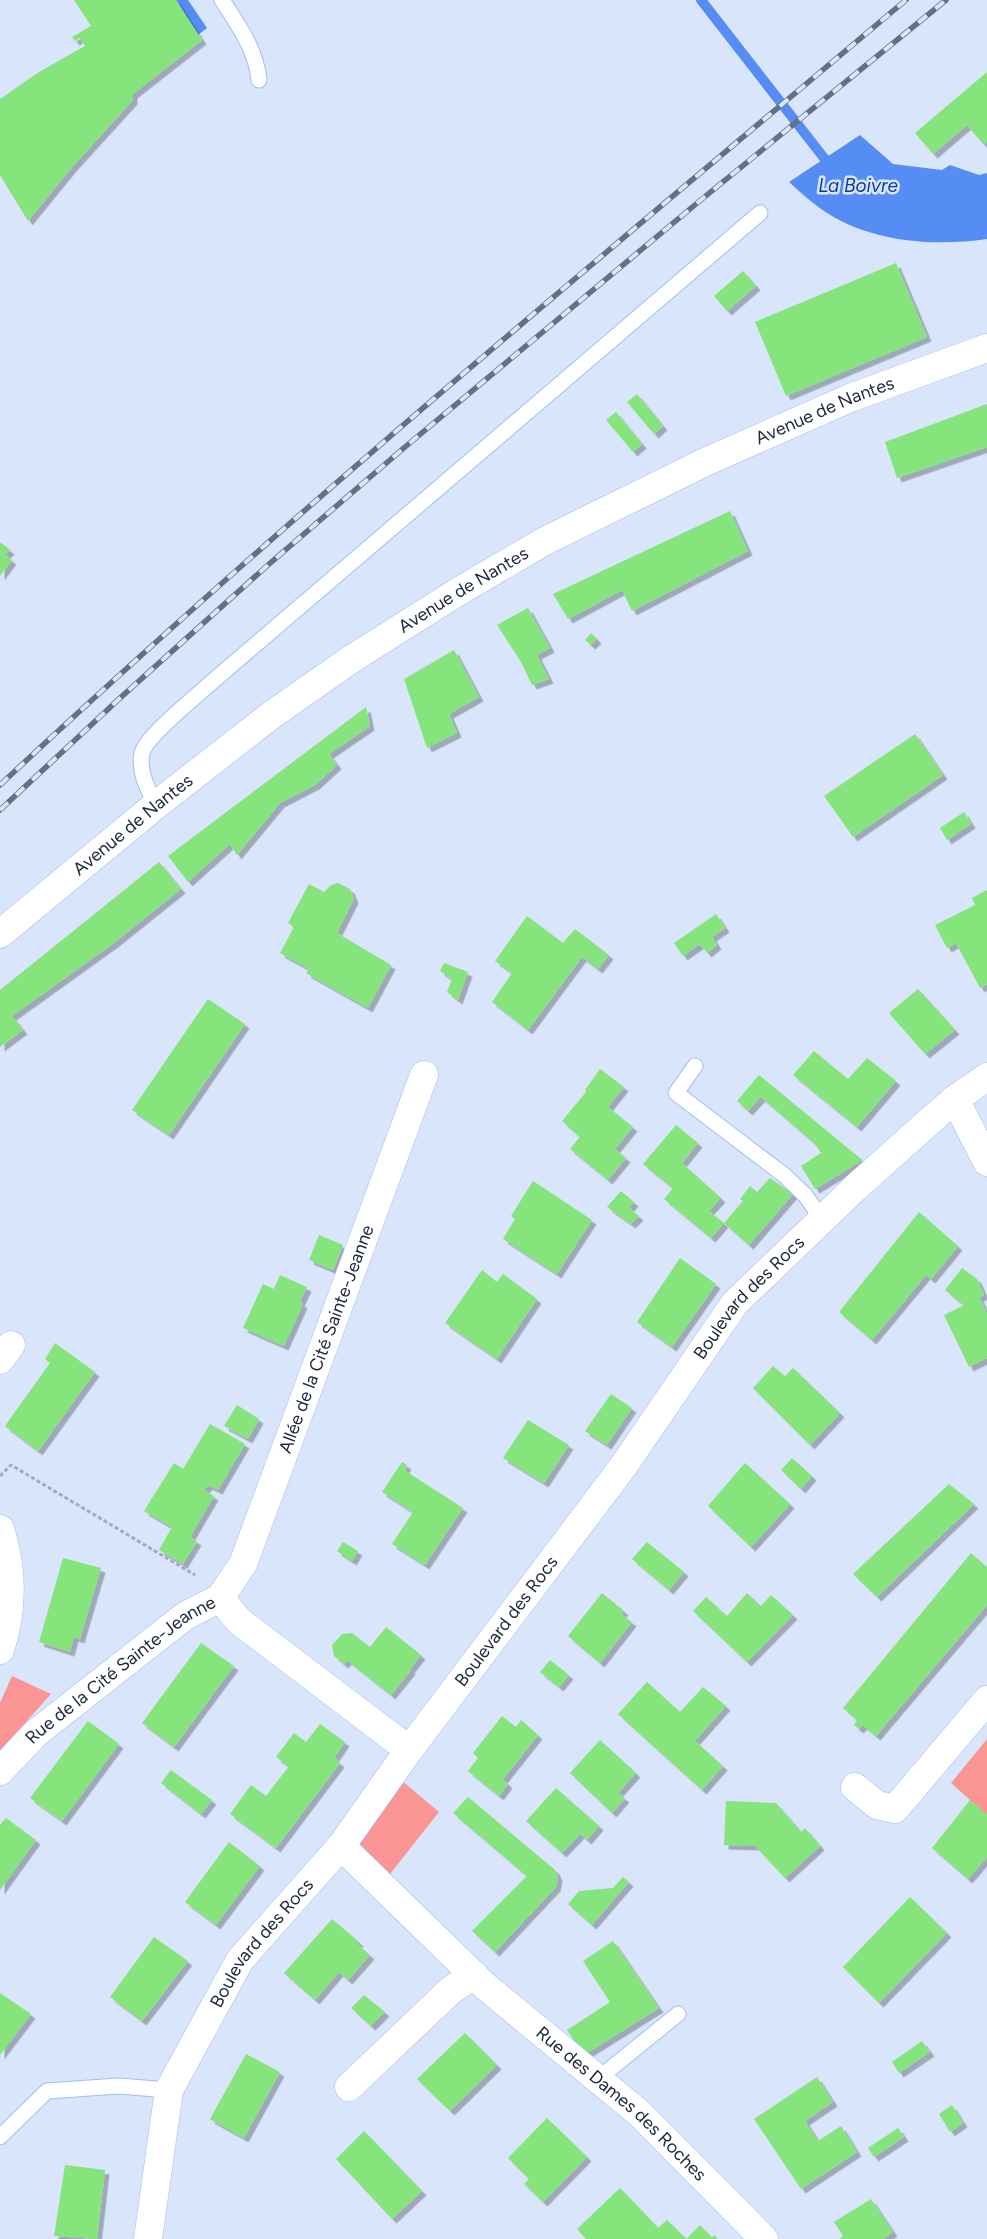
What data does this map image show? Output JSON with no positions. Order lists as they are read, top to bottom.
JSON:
{
  "streets": {
    "street": [
      "Avenue de Nantes",
      "Boulevard des Rocs",
      "Allée de la Cité Sainte-Jeanne",
      "Rue de la Cité Sainte-Jeanne",
      "Rue des Dames des Roches"
    ]
  },
  "crossings": [
    ["Boulevard des Rocs", "Rue de la Cité Sainte-Jeanne"],
    ["Boulevard des Rocs", "Rue des Dames des Roches"],
    ["Allée de la Cité Sainte-Jeanne", "Rue de la Cité Sainte-Jeanne"]
  ],
  "water": ["La Boivre"]
}
